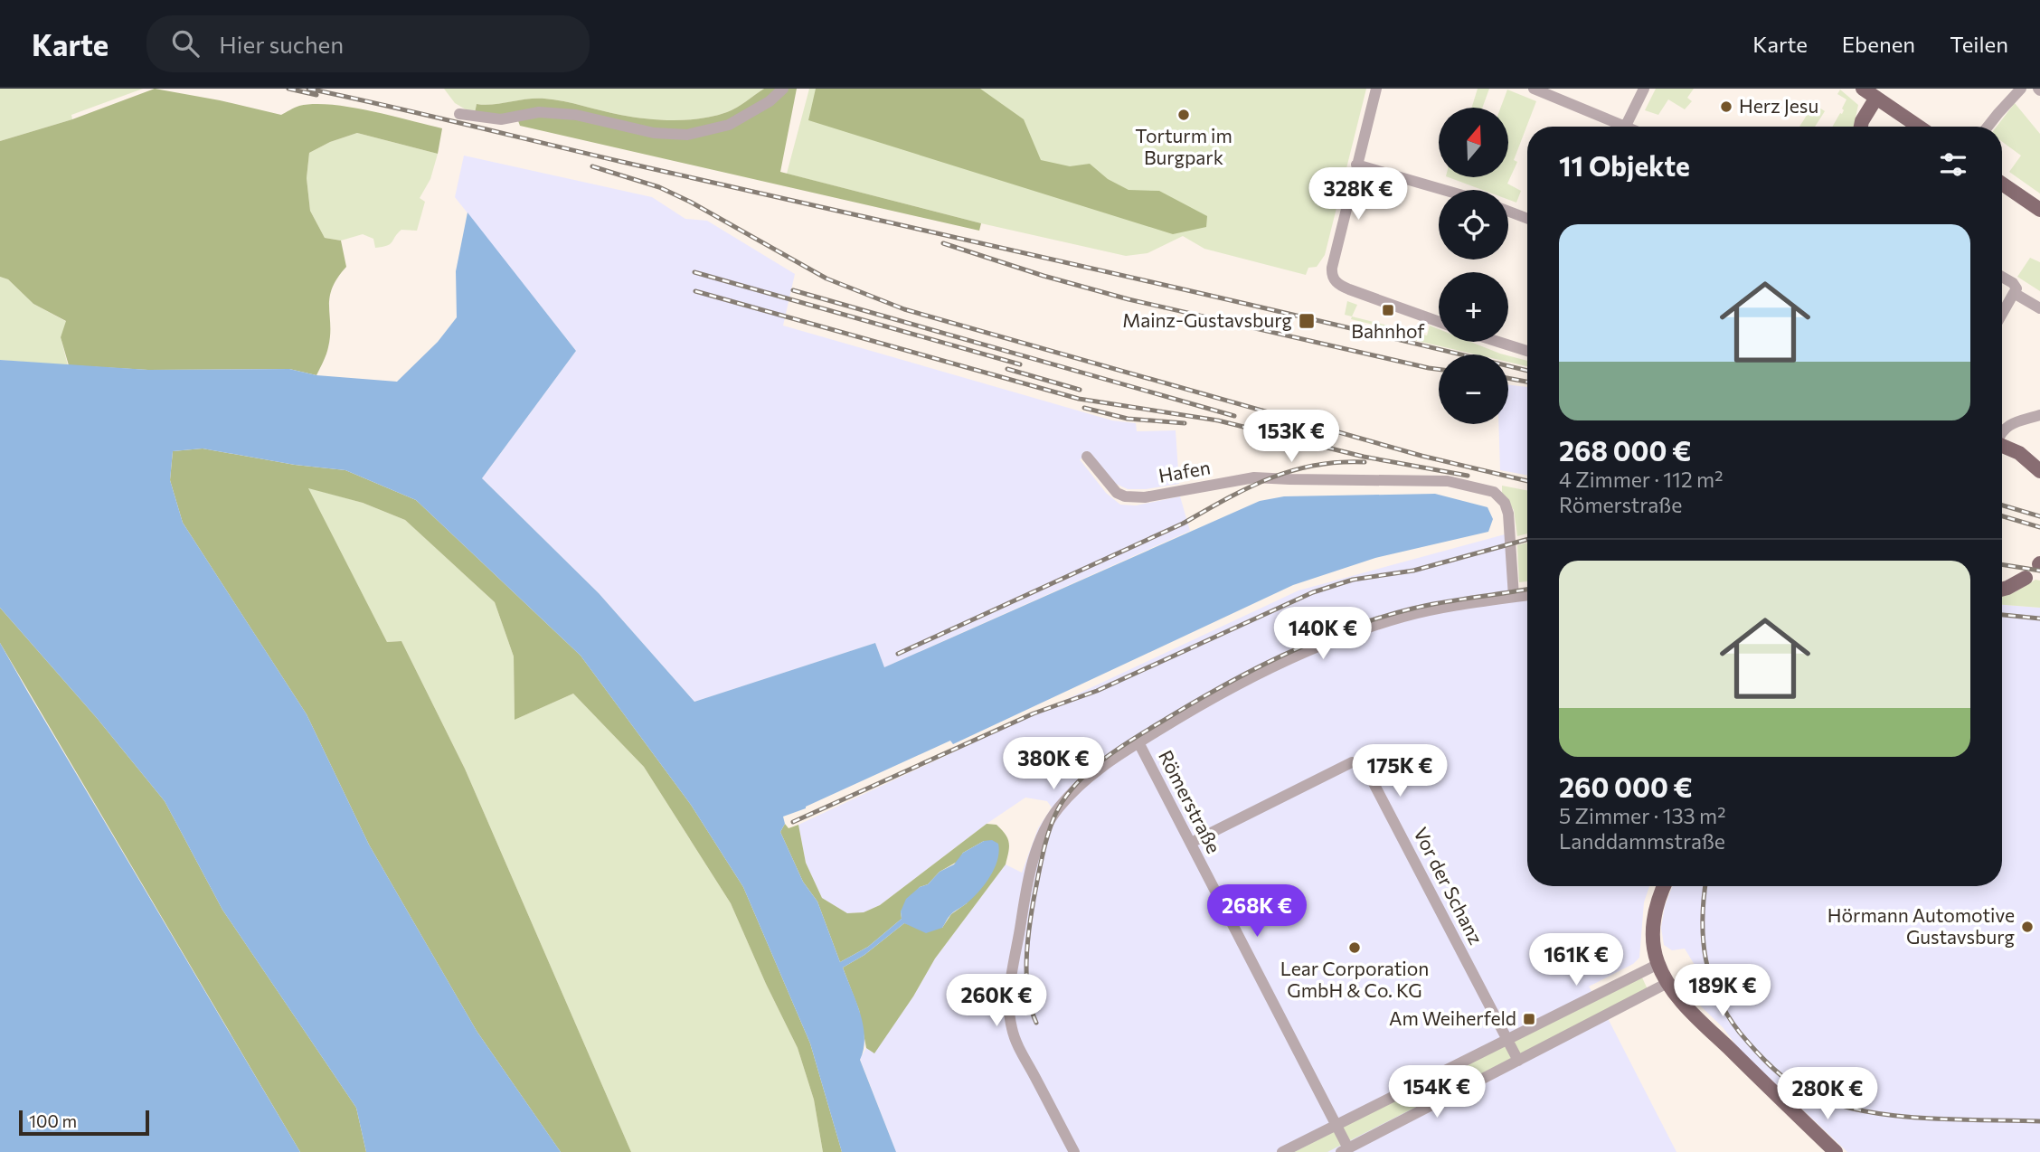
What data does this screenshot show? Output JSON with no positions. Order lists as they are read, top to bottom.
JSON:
{
  "streets": {
    "street": ["Hafen", "Römerstraße", "Vor der Schanz"]
  },
  "crossings": [
    ["Römerstraße", "Vor der Schanz"]
  ],
  "places": {
    "other": [
      "Herz Jesu",
      "Torturm im Burgpark",
      "Hörmann Automotive Gustavsburg",
      "Lear Corporation GmbH & Co. KG"
    ],
    "transit": ["Bahnhof", "Mainz-Gustavsburg", "Am Weiherfeld"]
  },
  "scale_bar": "100 m",
  "north": "top",
  "page": {
    "header": "Karte",
    "search": "Hier suchen",
    "nav": ["Karte", "Ebenen", "Teilen"],
    "map_buttons": ["+", "−"],
    "heading": "11 Objekte",
    "price": [
      "328K €",
      "153K €",
      "140K €",
      "380K €",
      "175K €",
      "268K €",
      "161K €",
      "189K €",
      "260K €",
      "154K €",
      "280K €"
    ],
    "list": [
      {
        "name": "268 000 €",
        "note": "4 Zimmer · 112 m² · Römerstraße"
      },
      {
        "name": "260 000 €",
        "note": "5 Zimmer · 133 m² · Landdammstraße"
      }
    ],
    "scale": "100 m"
  }
}
